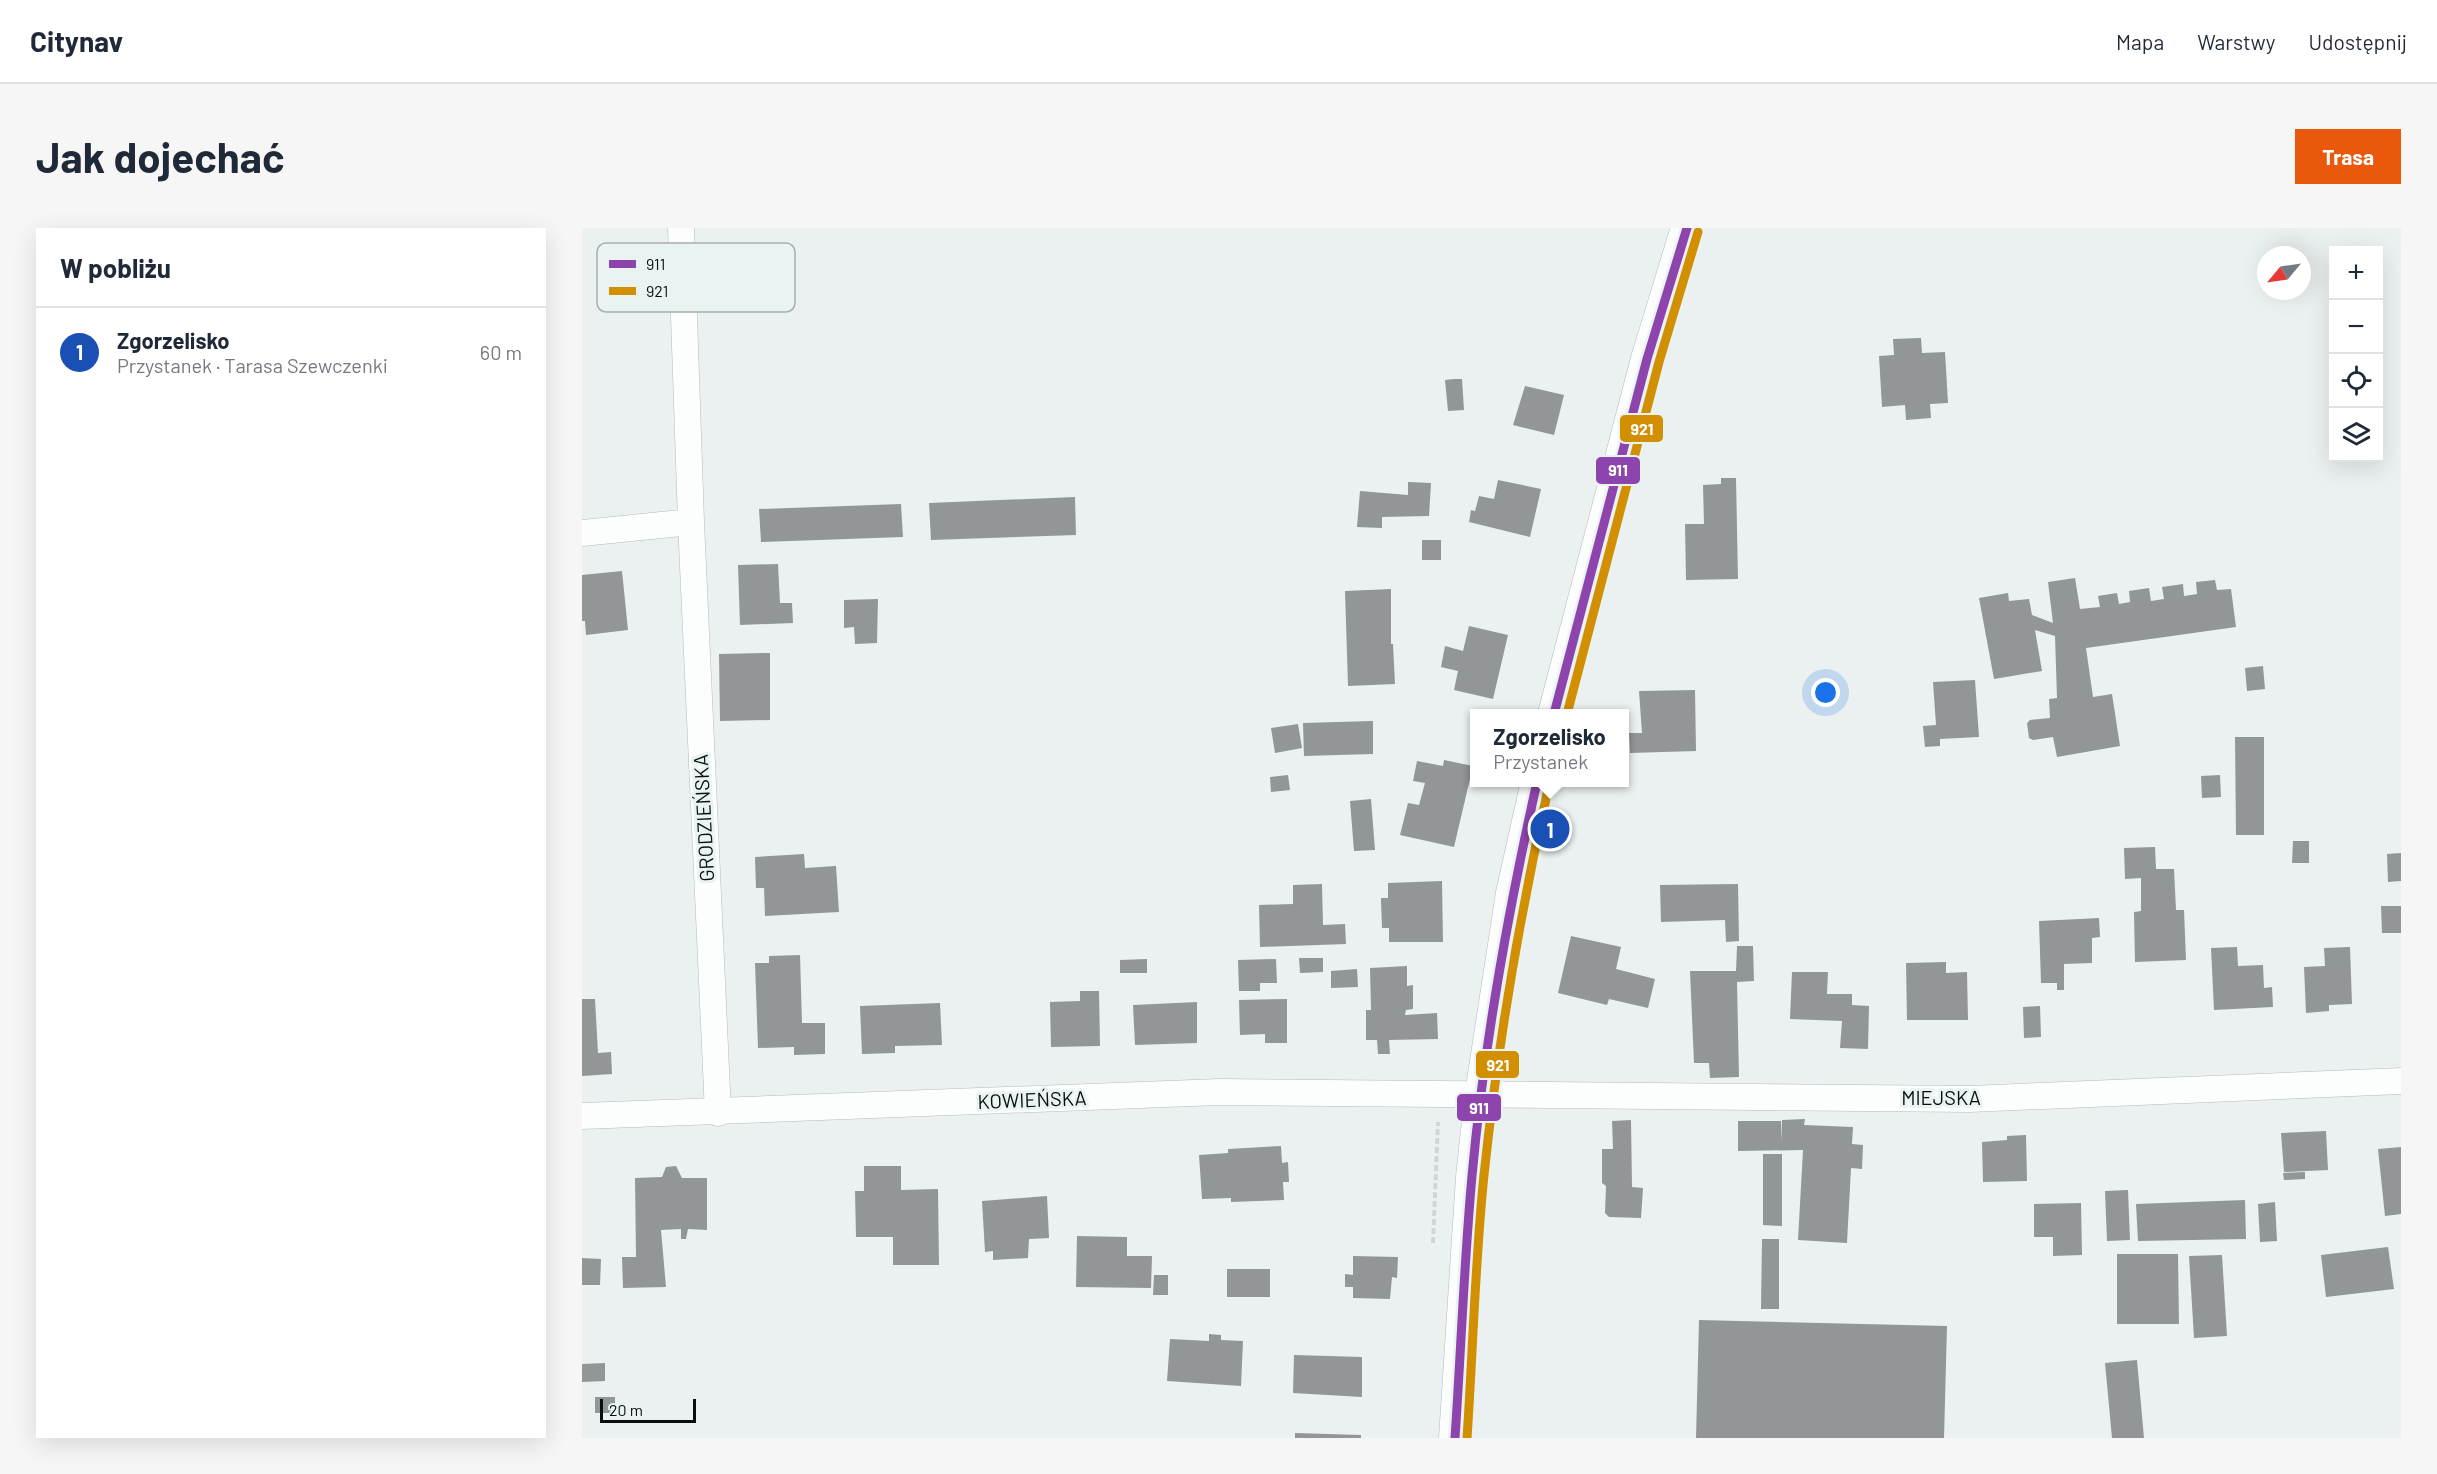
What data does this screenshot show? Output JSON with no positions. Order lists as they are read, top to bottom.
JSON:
{
  "streets": {
    "street": ["GRODZIEŃSKA", "MIEJSKA", "KOWIEŃSKA"]
  },
  "crossings": [
    ["GRODZIEŃSKA", "KOWIEŃSKA"],
    ["MIEJSKA", "KOWIEŃSKA"]
  ],
  "lines": ["transit line 911", "transit line 921"],
  "legend": ["911", "921"],
  "scale_bar": "20 m",
  "north": "bottom left",
  "page": {
    "header": "Citynav",
    "nav": ["Mapa", "Warstwy", "Udostępnij"],
    "buttons": "Trasa",
    "title": "Jak dojechać",
    "heading": "W pobliżu",
    "map_buttons": ["+", "−"],
    "list": [
      {
        "mark": "1",
        "name": "Zgorzelisko",
        "note": "Przystanek · Tarasa Szewczenki",
        "value": "60 m"
      }
    ],
    "popup": ["Zgorzelisko", "Przystanek"],
    "pins": "1",
    "scale": "20 m"
  }
}
